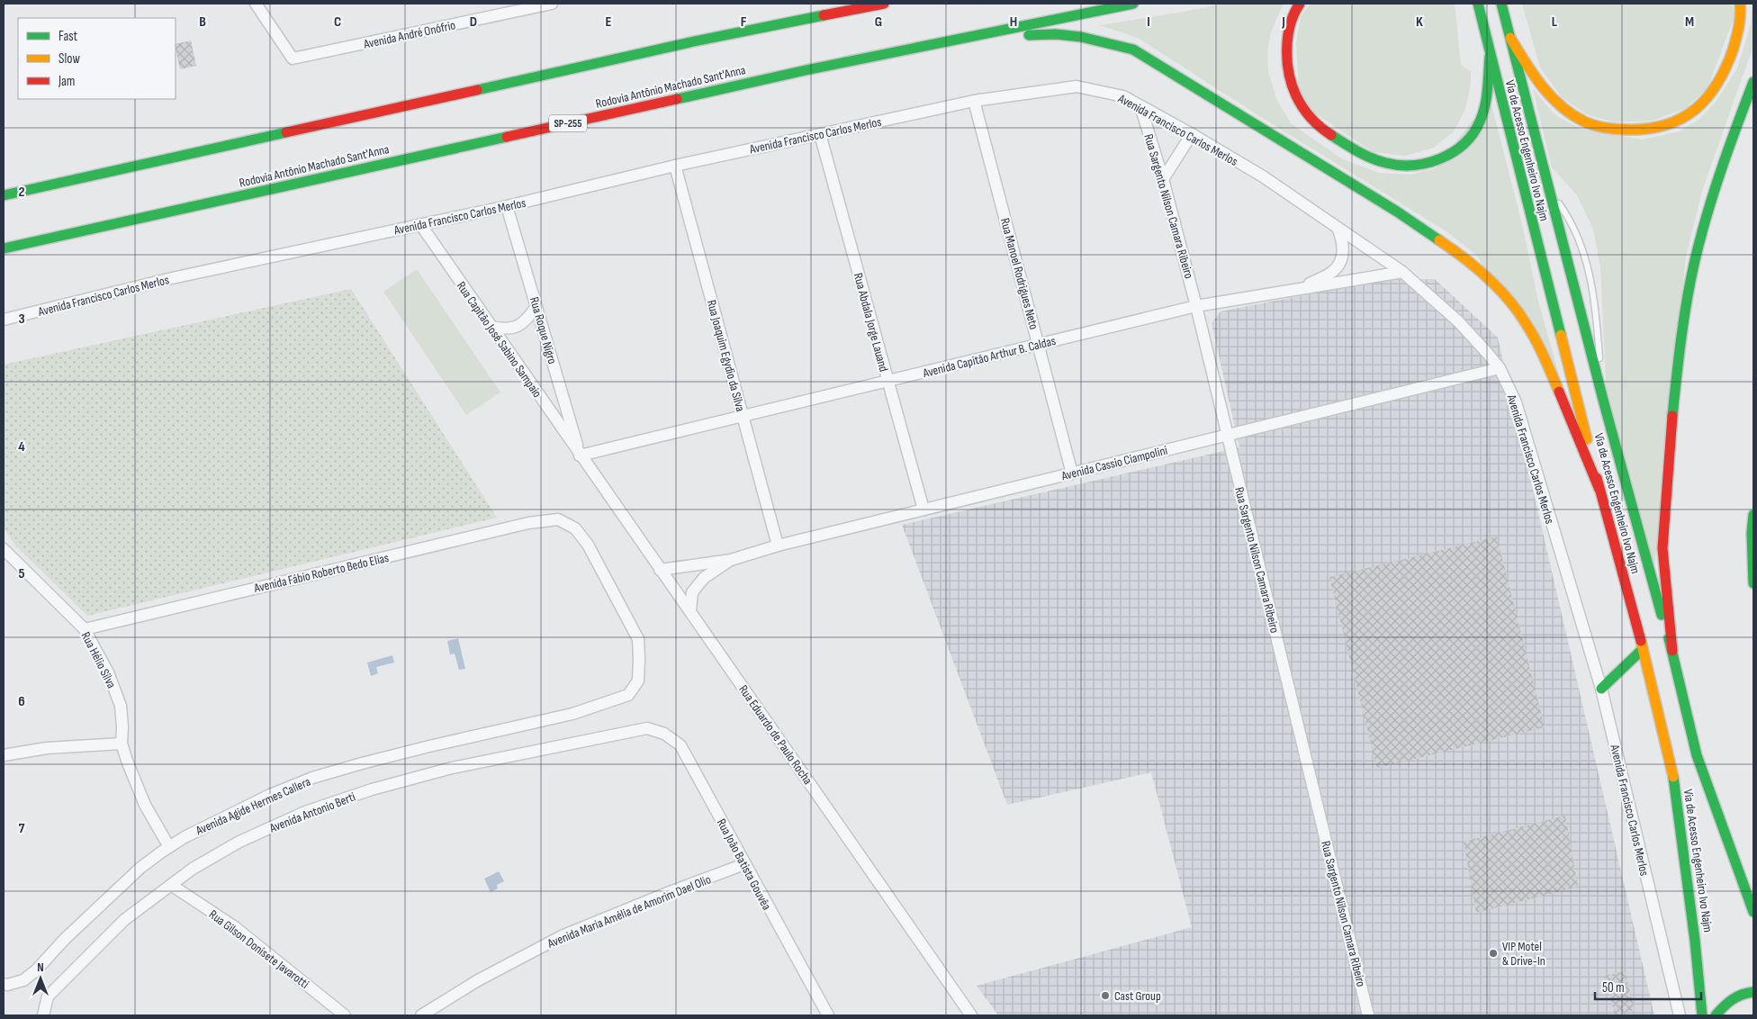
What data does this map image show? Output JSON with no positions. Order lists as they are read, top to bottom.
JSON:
{
  "streets": {
    "main road": ["Rodovia Antônio Machado Sant'Anna", "SP-255", "Via de Acesso Engenheiro Ivo Najm"],
    "street": [
      "Avenida André Onófrio",
      "Avenida Francisco Carlos Merlos",
      "Rua Sargento Nilson Camara Ribeiro",
      "Rua Manoel Rodrigues Neto",
      "Rua Abdala Jorge Lauand",
      "Rua Roque Nigro",
      "Rua Capitão José Sabino Sampaio",
      "Rua Joaquim Egydio da Silva",
      "Avenida Capitão Arthur B. Caldas",
      "Avenida Cassio Ciampolini",
      "Avenida Fábio Roberto Bedo Elias",
      "Rua Hélio Silva",
      "Rua Eduardo de Paulo Rocha",
      "Avenida Agide Hermes Callera",
      "Avenida Antonio Berti",
      "Rua João Batista Gouvêa",
      "Avenida Maria Amélia de Amorim Dael Olio",
      "Rua Gilson Donisete Javarotti"
    ]
  },
  "crossings": [
    ["Avenida Francisco Carlos Merlos", "Rua Sargento Nilson Camara Ribeiro"],
    ["Avenida Francisco Carlos Merlos", "Rua Manoel Rodrigues Neto"],
    ["Avenida Francisco Carlos Merlos", "Rua Abdala Jorge Lauand"],
    ["Avenida Francisco Carlos Merlos", "Rua Roque Nigro"],
    ["Avenida Francisco Carlos Merlos", "Rua Capitão José Sabino Sampaio"],
    ["Avenida Francisco Carlos Merlos", "Rua Joaquim Egydio da Silva"],
    ["Avenida Francisco Carlos Merlos", "Avenida Capitão Arthur B. Caldas"],
    ["Avenida Francisco Carlos Merlos", "Avenida Cassio Ciampolini"],
    ["Rua Sargento Nilson Camara Ribeiro", "Avenida Capitão Arthur B. Caldas"],
    ["Rua Sargento Nilson Camara Ribeiro", "Avenida Cassio Ciampolini"],
    ["Rua Manoel Rodrigues Neto", "Avenida Capitão Arthur B. Caldas"],
    ["Rua Manoel Rodrigues Neto", "Avenida Cassio Ciampolini"],
    ["Rua Abdala Jorge Lauand", "Avenida Capitão Arthur B. Caldas"],
    ["Rua Abdala Jorge Lauand", "Avenida Cassio Ciampolini"],
    ["Rua Roque Nigro", "Rua Capitão José Sabino Sampaio"],
    ["Rua Roque Nigro", "Avenida Capitão Arthur B. Caldas"],
    ["Rua Roque Nigro", "Rua Eduardo de Paulo Rocha"],
    ["Rua Capitão José Sabino Sampaio", "Avenida Capitão Arthur B. Caldas"],
    ["Rua Capitão José Sabino Sampaio", "Rua Eduardo de Paulo Rocha"],
    ["Rua Joaquim Egydio da Silva", "Avenida Capitão Arthur B. Caldas"],
    ["Rua Joaquim Egydio da Silva", "Avenida Cassio Ciampolini"],
    ["Avenida Capitão Arthur B. Caldas", "Rua Eduardo de Paulo Rocha"],
    ["Avenida Fábio Roberto Bedo Elias", "Rua Hélio Silva"],
    ["Avenida Fábio Roberto Bedo Elias", "Avenida Agide Hermes Callera"],
    ["Rua Hélio Silva", "Avenida Agide Hermes Callera"],
    ["Avenida Antonio Berti", "Rua João Batista Gouvêa"],
    ["Avenida Antonio Berti", "Rua Gilson Donisete Javarotti"],
    ["Rua João Batista Gouvêa", "Avenida Maria Amélia de Amorim Dael Olio"]
  ],
  "places": ["VIP Motel & Drive-In", "Cast Group"],
  "legend": ["Fast", "Slow", "Jam"],
  "scale_bar": "50 m",
  "north": "top",
  "grid": {
    "columns": [
      "B",
      "C",
      "D",
      "E",
      "F",
      "G",
      "H",
      "I",
      "J",
      "K",
      "L",
      "M"
    ],
    "rows": [
      "2",
      "3",
      "4",
      "5",
      "6",
      "7"
    ]
  }
}
